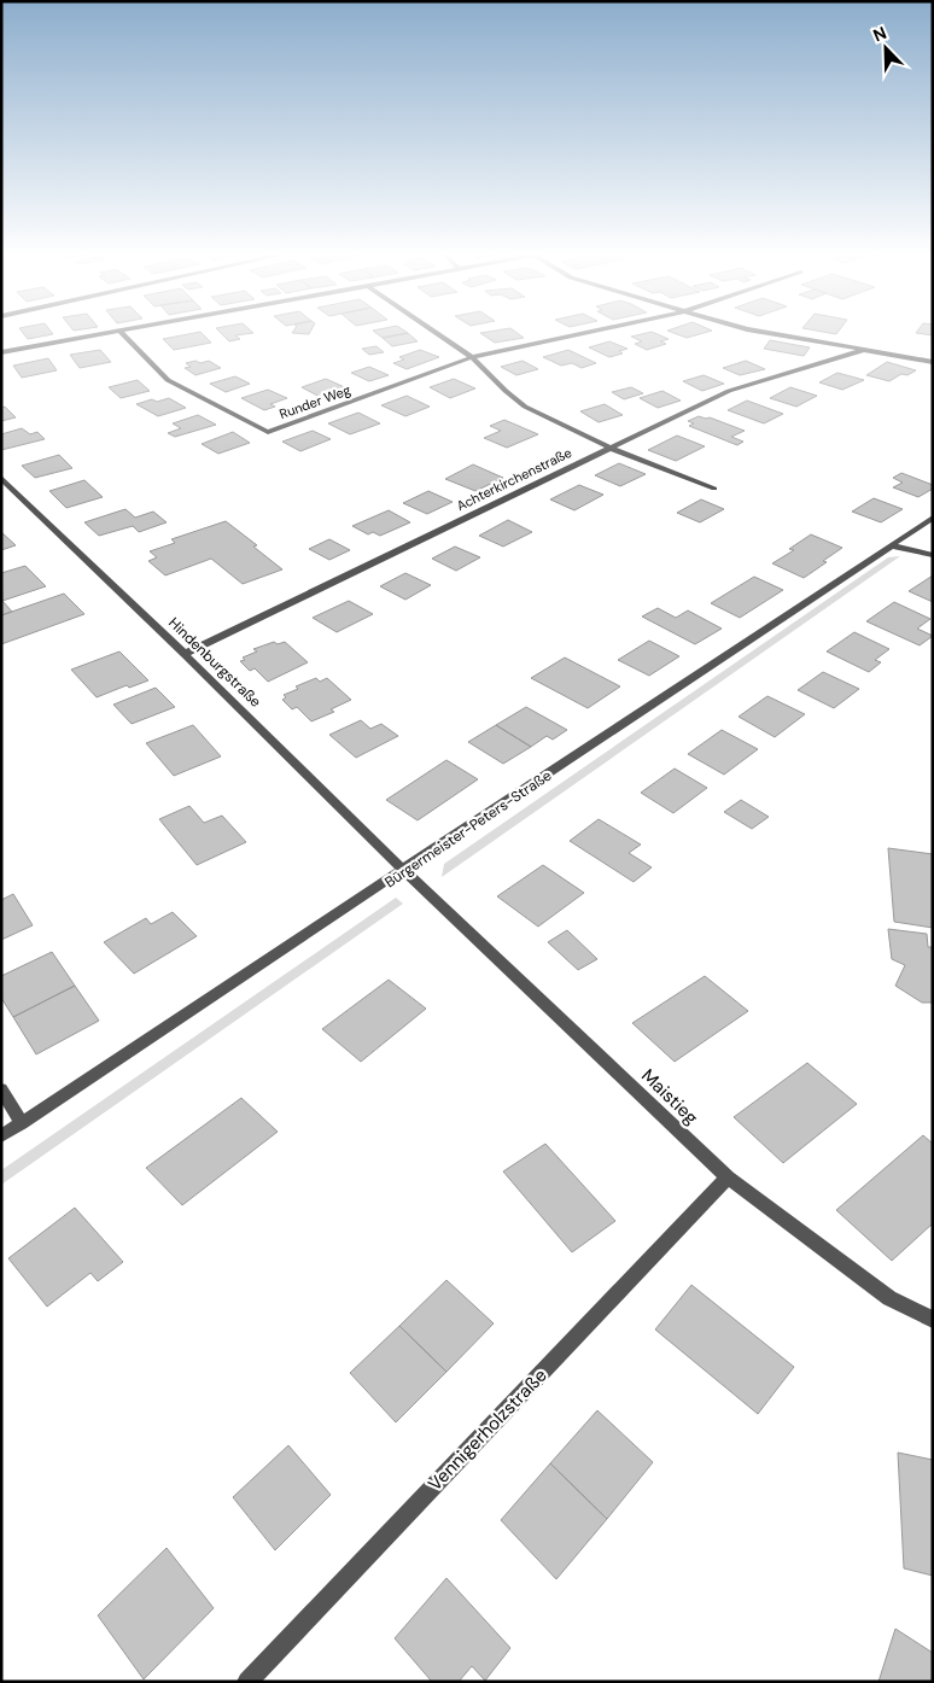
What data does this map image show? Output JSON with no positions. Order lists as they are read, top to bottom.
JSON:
{
  "streets": {
    "street": [
      "Runder Weg",
      "Achterkirchenstraße",
      "Hindenburgstraße",
      "Bürgermeister-Peters-Straße",
      "Maistieg",
      "Vennigerholzstraße"
    ]
  },
  "crossings": [
    ["Achterkirchenstraße", "Hindenburgstraße"],
    ["Hindenburgstraße", "Bürgermeister-Peters-Straße"],
    ["Hindenburgstraße", "Maistieg"],
    ["Bürgermeister-Peters-Straße", "Maistieg"],
    ["Maistieg", "Vennigerholzstraße"]
  ],
  "north": "top left"
}
